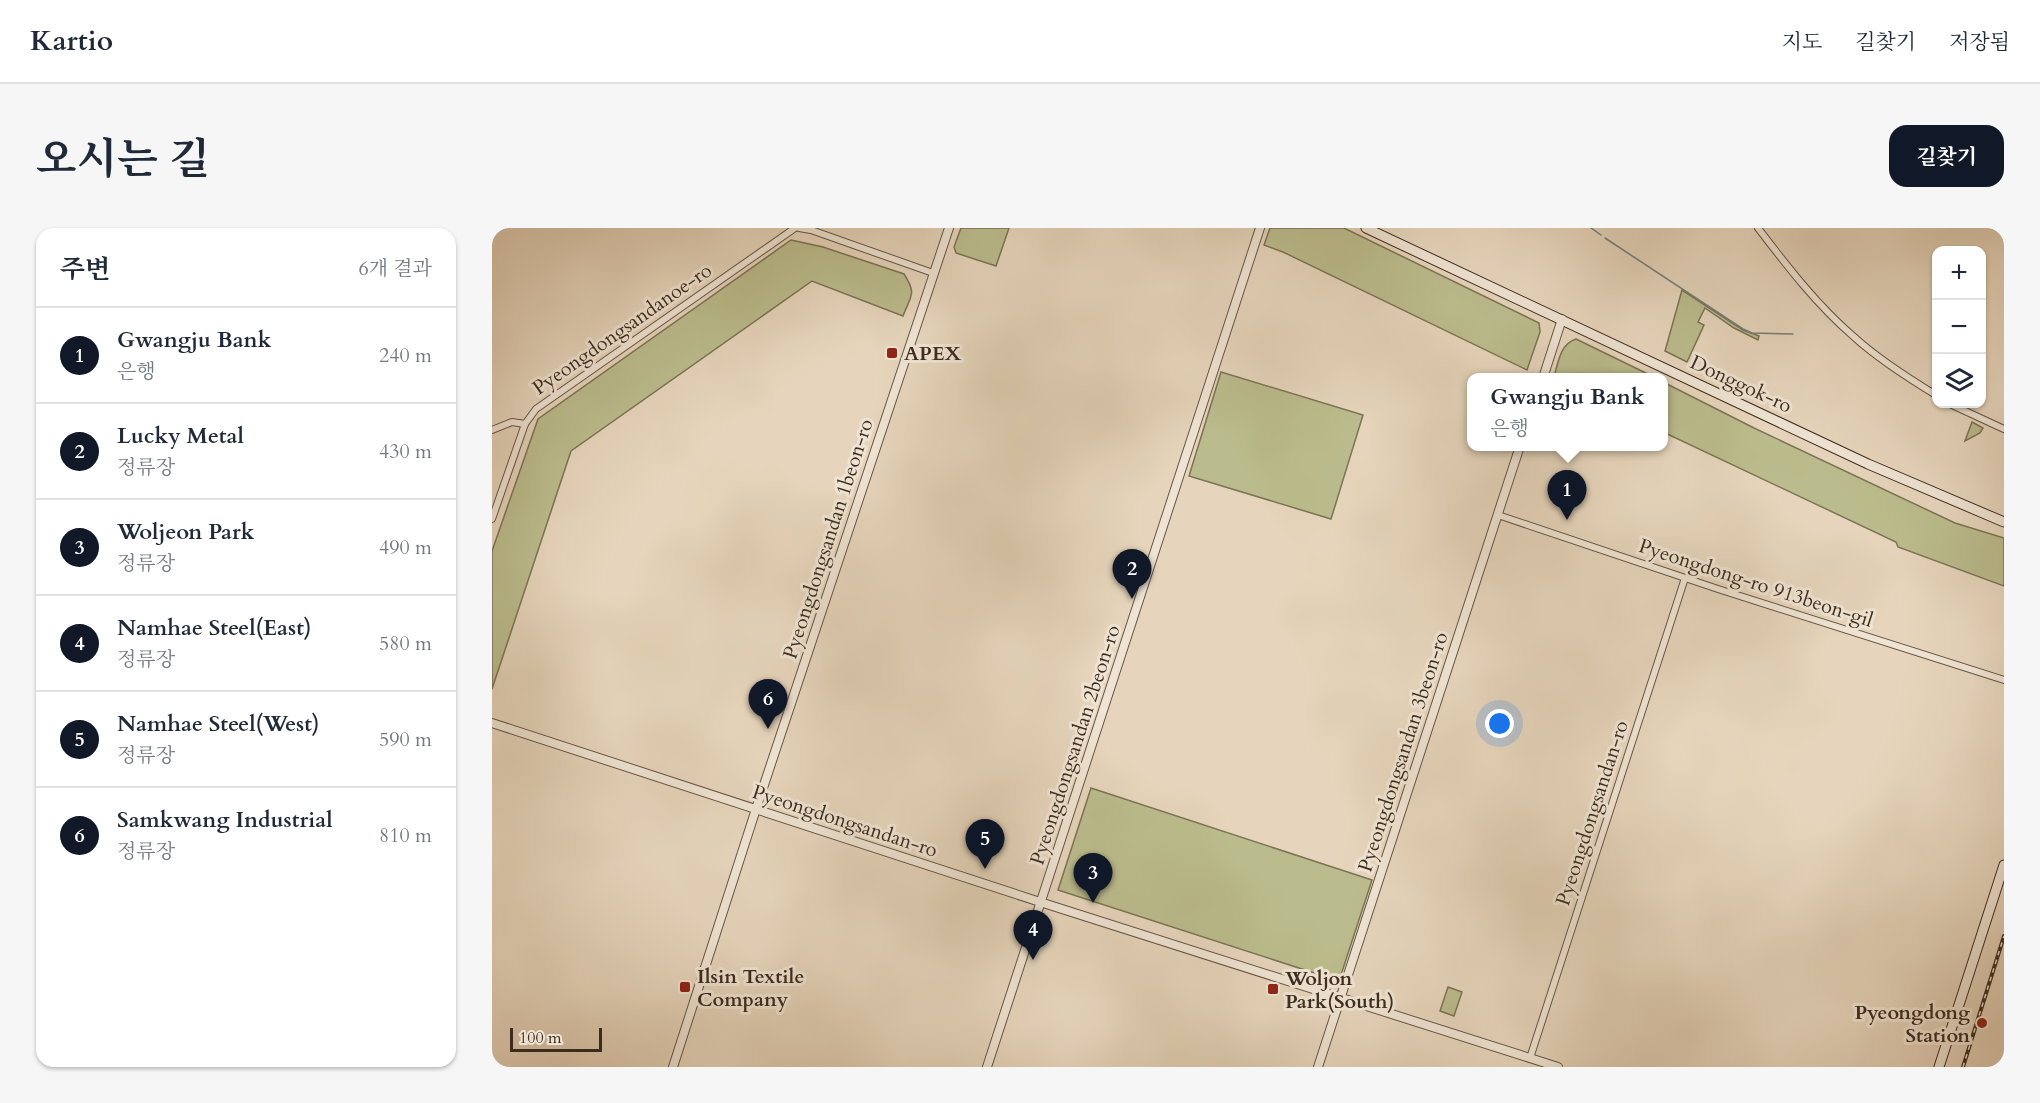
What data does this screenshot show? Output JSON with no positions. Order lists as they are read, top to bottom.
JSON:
{
  "streets": {
    "main road": ["Donggok-ro"],
    "street": [
      "Pyeongdongsandanoe-ro",
      "Pyeongdongsandan 1beon-ro",
      "Pyeongdong-ro 913beon-gil",
      "Pyeongdongsandan 2beon-ro",
      "Pyeongdongsandan 3beon-ro",
      "Pyeongdongsandan-ro"
    ]
  },
  "crossings": [
    ["Pyeongdongsandanoe-ro", "Pyeongdongsandan 1beon-ro"],
    ["Pyeongdongsandan 1beon-ro", "Pyeongdongsandan-ro"],
    ["Pyeongdong-ro 913beon-gil", "Pyeongdongsandan 3beon-ro"],
    ["Pyeongdong-ro 913beon-gil", "Pyeongdongsandan-ro"],
    ["Pyeongdongsandan 2beon-ro", "Pyeongdongsandan-ro"],
    ["Pyeongdongsandan 3beon-ro", "Pyeongdongsandan-ro"]
  ],
  "places": {
    "transit": ["APEX", "Ilsin Textile Company", "Woljon Park(South)"],
    "other": ["Pyeongdong Station"]
  },
  "scale_bar": "100 m",
  "page": {
    "header": "Kartio",
    "nav": ["지도", "길찾기", "저장됨"],
    "title": "오시는 길",
    "buttons": "길찾기",
    "heading": ["주변", "6개 결과"],
    "map_buttons": ["+", "−"],
    "list": [
      {
        "mark": "1",
        "name": "Gwangju Bank",
        "note": "은행",
        "value": "240 m"
      },
      {
        "mark": "2",
        "name": "Lucky Metal",
        "note": "정류장",
        "value": "430 m"
      },
      {
        "mark": "3",
        "name": "Woljeon Park",
        "note": "정류장",
        "value": "490 m"
      },
      {
        "mark": "4",
        "name": "Namhae Steel(East)",
        "note": "정류장",
        "value": "580 m"
      },
      {
        "mark": "5",
        "name": "Namhae Steel(West)",
        "note": "정류장",
        "value": "590 m"
      },
      {
        "mark": "6",
        "name": "Samkwang Industrial",
        "note": "정류장",
        "value": "810 m"
      }
    ],
    "popup": ["Gwangju Bank", "은행"],
    "pins": [
      "1",
      "2",
      "6",
      "5",
      "3",
      "4"
    ],
    "scale": "100 m"
  }
}
